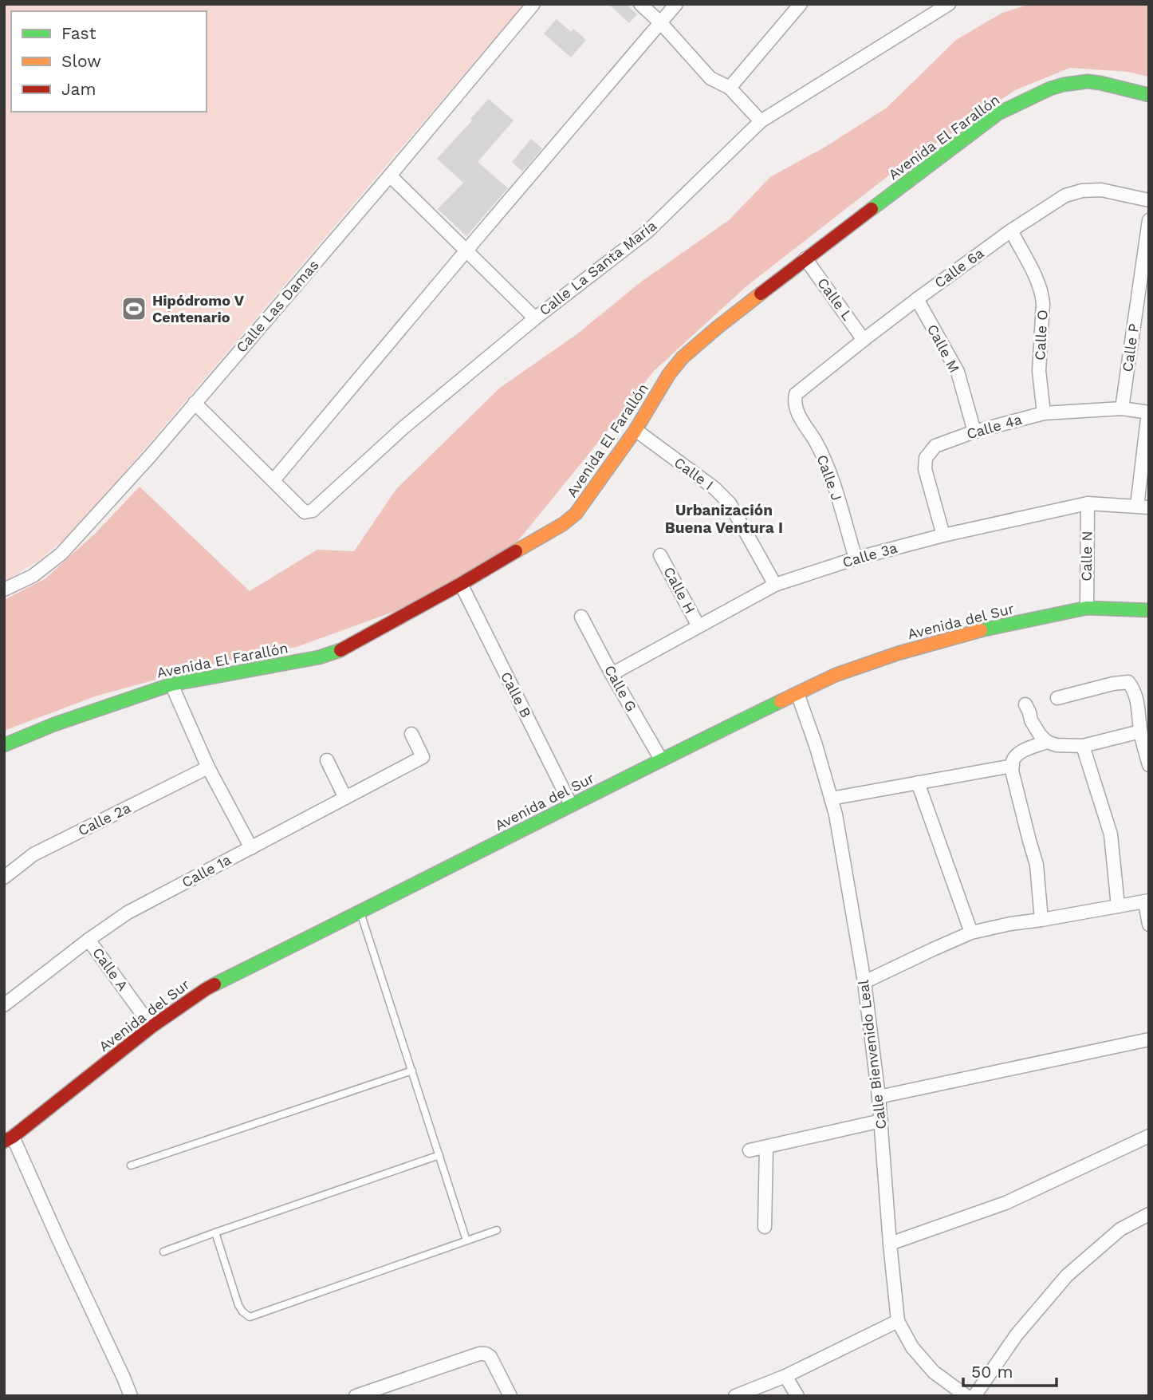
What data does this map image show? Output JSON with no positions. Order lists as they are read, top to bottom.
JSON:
{
  "streets": {
    "street": [
      "Avenida El Farallón",
      "Calle La Santa María",
      "Calle 6a",
      "Calle L",
      "Calle Las Damas",
      "Calle O",
      "Calle P",
      "Calle M",
      "Calle 4a",
      "Calle I",
      "Calle J",
      "Calle 3a",
      "Calle N",
      "Calle H",
      "Avenida del Sur",
      "Calle G",
      "Calle B",
      "Calle 2a",
      "Calle 1a",
      "Calle A",
      "Calle Bienvenido Leal"
    ]
  },
  "crossings": [
    ["Avenida El Farallón", "Calle L"],
    ["Avenida El Farallón", "Calle I"],
    ["Avenida El Farallón", "Calle B"],
    ["Calle 6a", "Calle L"],
    ["Calle 6a", "Calle O"],
    ["Calle 6a", "Calle M"],
    ["Calle 6a", "Calle J"],
    ["Calle O", "Calle 4a"],
    ["Calle P", "Calle 4a"],
    ["Calle M", "Calle 4a"],
    ["Calle 4a", "Calle 3a"],
    ["Calle I", "Calle 3a"],
    ["Calle J", "Calle 3a"],
    ["Calle 3a", "Calle N"],
    ["Calle 3a", "Calle H"],
    ["Calle 3a", "Calle G"],
    ["Calle N", "Avenida del Sur"],
    ["Avenida del Sur", "Calle G"],
    ["Avenida del Sur", "Calle B"],
    ["Avenida del Sur", "Calle A"],
    ["Avenida del Sur", "Calle Bienvenido Leal"],
    ["Calle 1a", "Calle A"]
  ],
  "districts": ["Urbanización Buena Ventura I"],
  "places": {
    "sports": ["Hipódromo V Centenario"]
  },
  "legend": ["Fast", "Slow", "Jam"],
  "scale_bar": "50 m"
}
